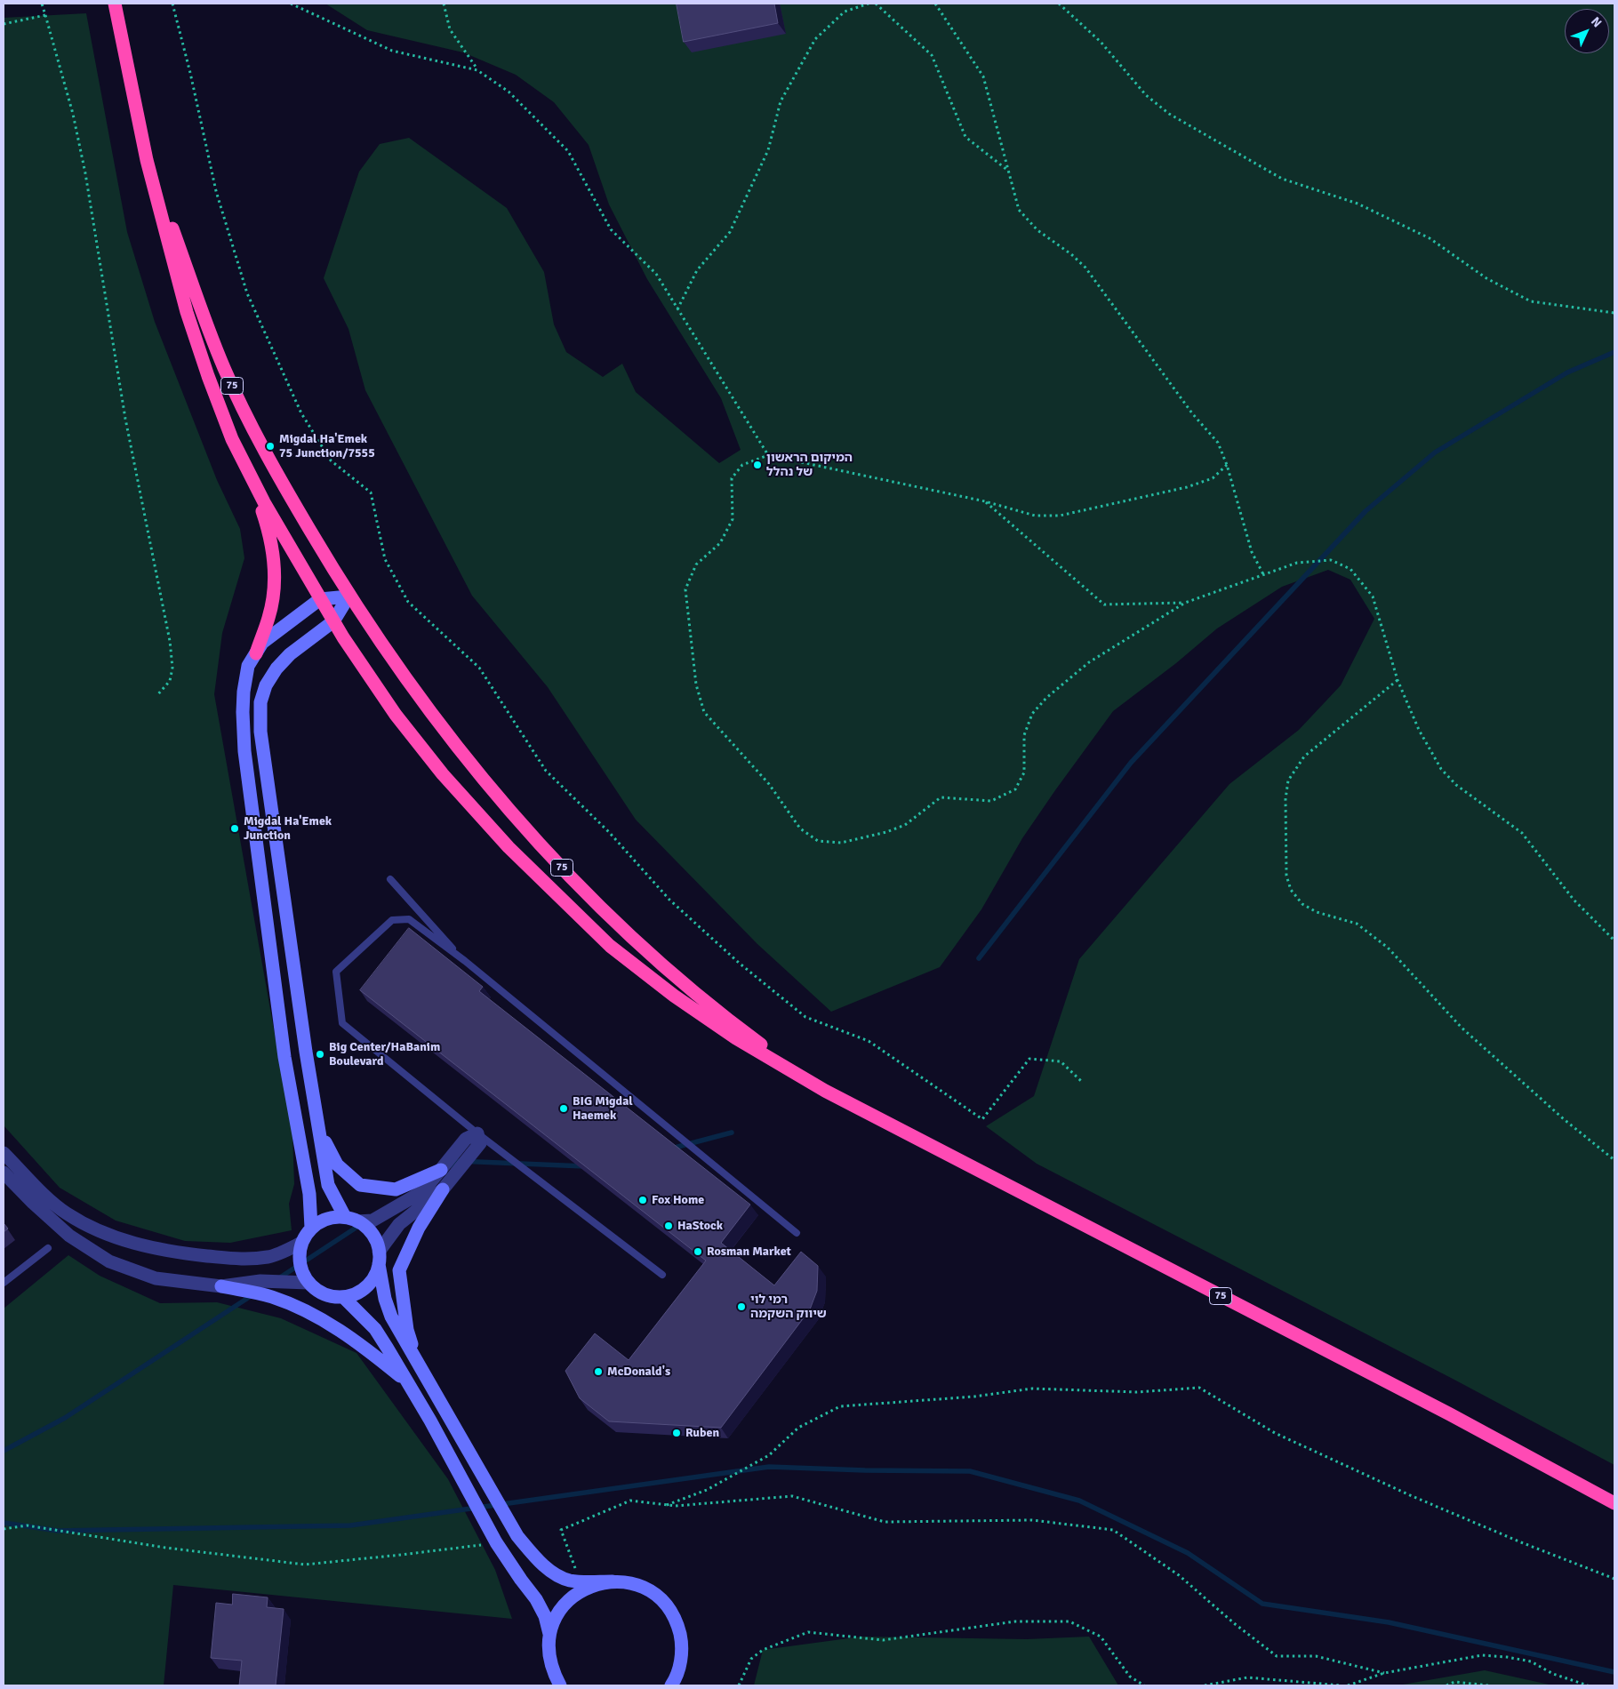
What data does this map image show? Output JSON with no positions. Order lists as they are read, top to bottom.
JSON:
{
  "streets": {
    "highway": ["75"]
  },
  "places": [
    "Migdal Ha'Emek 75 Junction/7555",
    "המיקום הראשון של נהלל",
    "Migdal Ha'Emek Junction",
    "Big Center/HaBanim Boulevard",
    "BIG Migdal Haemek",
    "Fox Home",
    "HaStock",
    "Rosman Market",
    "רמי לוי שיווק השקמה",
    "McDonald's",
    "Ruben"
  ],
  "north": "top right"
}
